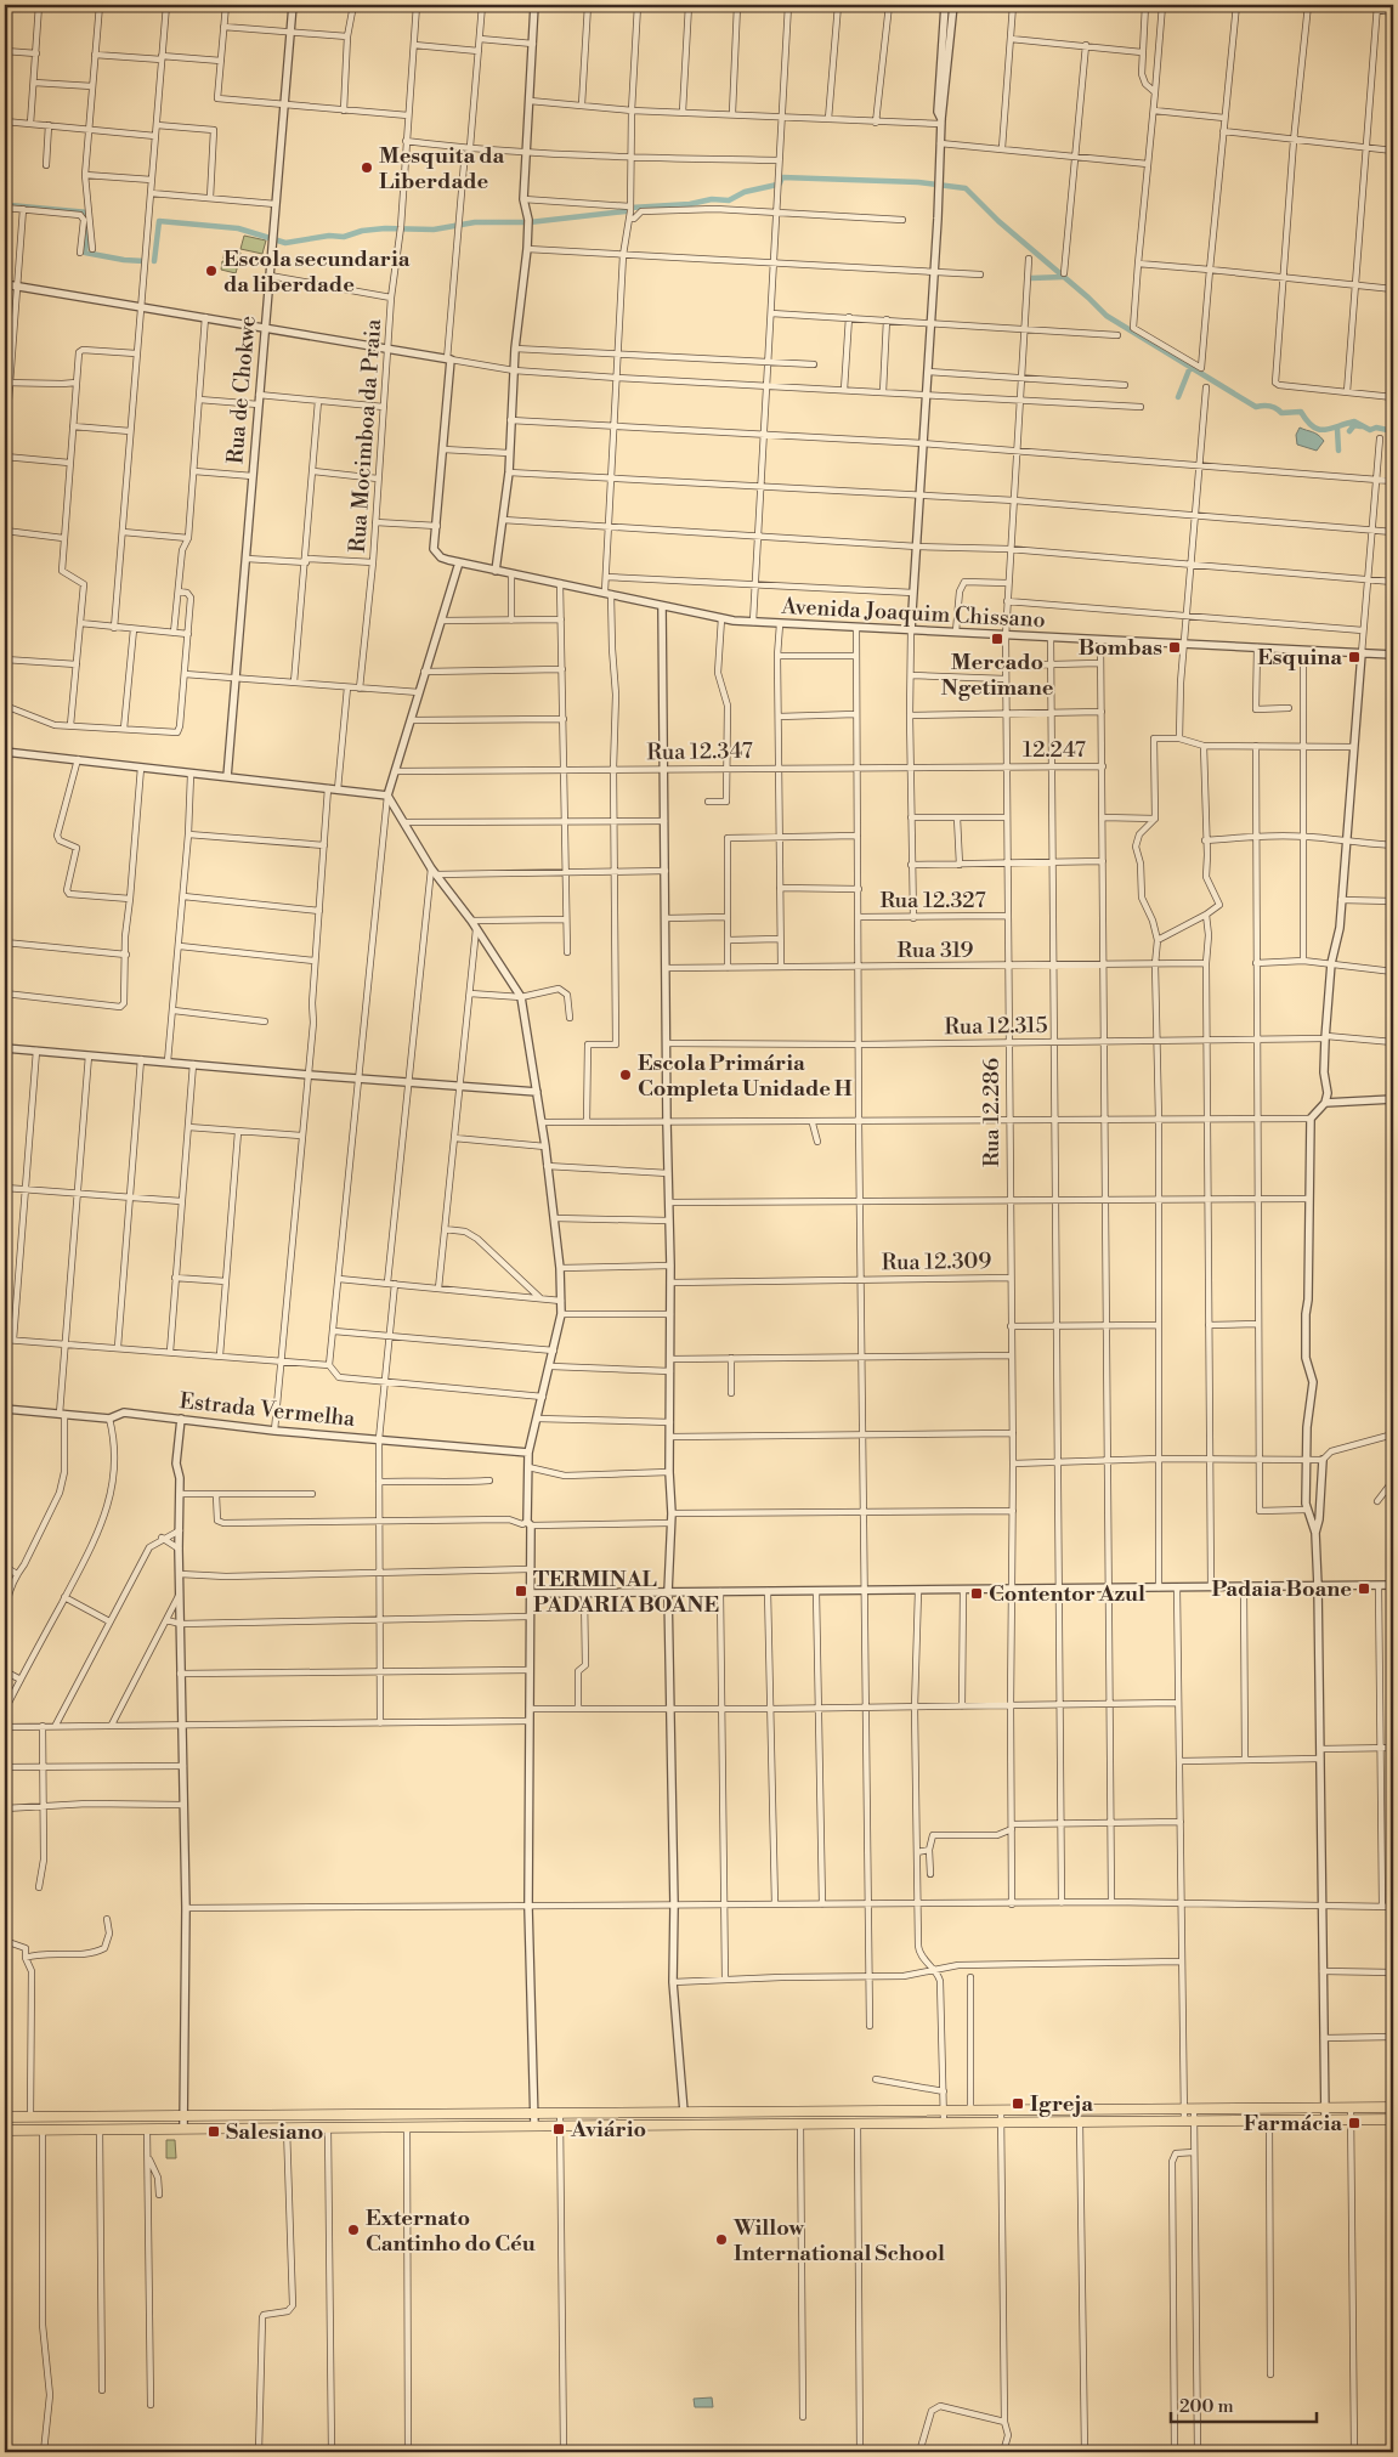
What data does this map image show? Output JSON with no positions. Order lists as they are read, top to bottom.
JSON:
{
  "streets": {
    "street": [
      "Rua de Chokwe",
      "Rua Mocimboa da Praia",
      "Avenida Joaquim Chissano",
      "12.247",
      "Rua 12.347",
      "Rua 12.327",
      "Rua 319",
      "Rua 12.315",
      "Rua 12.286",
      "Rua 12.309",
      "Estrada Vermelha"
    ]
  },
  "crossings": [
    ["Avenida Joaquim Chissano", "Rua 12.286"],
    ["12.247", "Rua 12.347"],
    ["12.247", "Rua 12.286"],
    ["Rua 12.347", "Rua 12.286"],
    ["Rua 12.327", "Rua 12.286"],
    ["Rua 319", "Rua 12.286"],
    ["Rua 12.315", "Rua 12.286"],
    ["Rua 12.286", "Rua 12.309"]
  ],
  "places": {
    "other": [
      "Mesquita da Liberdade",
      "Escola secundaria da liberdade",
      "Escola Primária Completa Unidade H",
      "Externato Cantinho do Céu",
      "Willow International School"
    ],
    "transit": [
      "Mercado Ngetimane",
      "Bombas",
      "Esquina",
      "Padaia Boane",
      "TERMINAL PADARIA BOANE",
      "Contentor Azul",
      "Igreja",
      "Farmácia",
      "Aviário",
      "Salesiano"
    ]
  },
  "scale_bar": "200 m"
}
